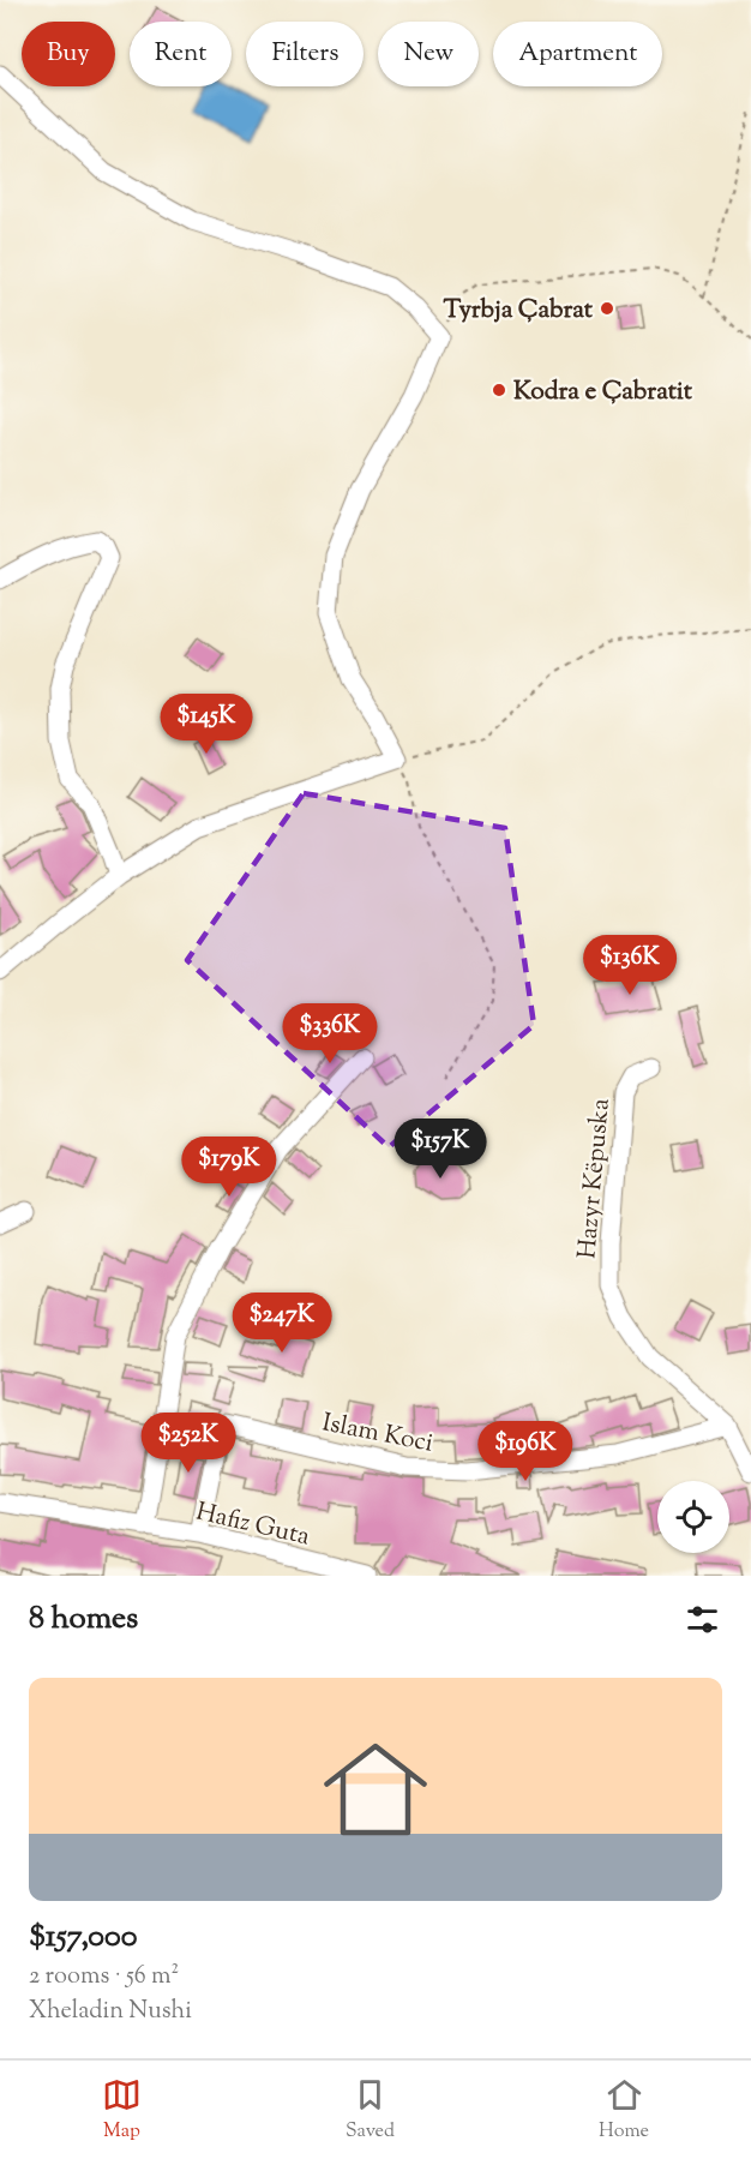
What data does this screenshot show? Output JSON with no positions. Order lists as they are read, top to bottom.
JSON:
{
  "streets": {
    "street": ["Hazyr Këpuska", "Islam Koci", "Hafiz Guta"]
  },
  "crossings": [
    ["Hazyr Këpuska", "Islam Koci"],
    ["Islam Koci", "Hafiz Guta"]
  ],
  "places": ["Tyrbja Çabrat", "Kodra e Çabratit"],
  "page": {
    "chip": [
      "Buy",
      "Rent",
      "Filters",
      "New",
      "Apartment"
    ],
    "price": [
      "$145K",
      "$136K",
      "$336K",
      "$157K",
      "$179K",
      "$247K",
      "$252K",
      "$196K"
    ],
    "heading": "8 homes",
    "list": [
      {
        "name": "$157,000",
        "note": "2 rooms · 56 m² · Xheladin Nushi"
      }
    ],
    "tabs": ["Map", "Saved", "Home"]
  }
}
